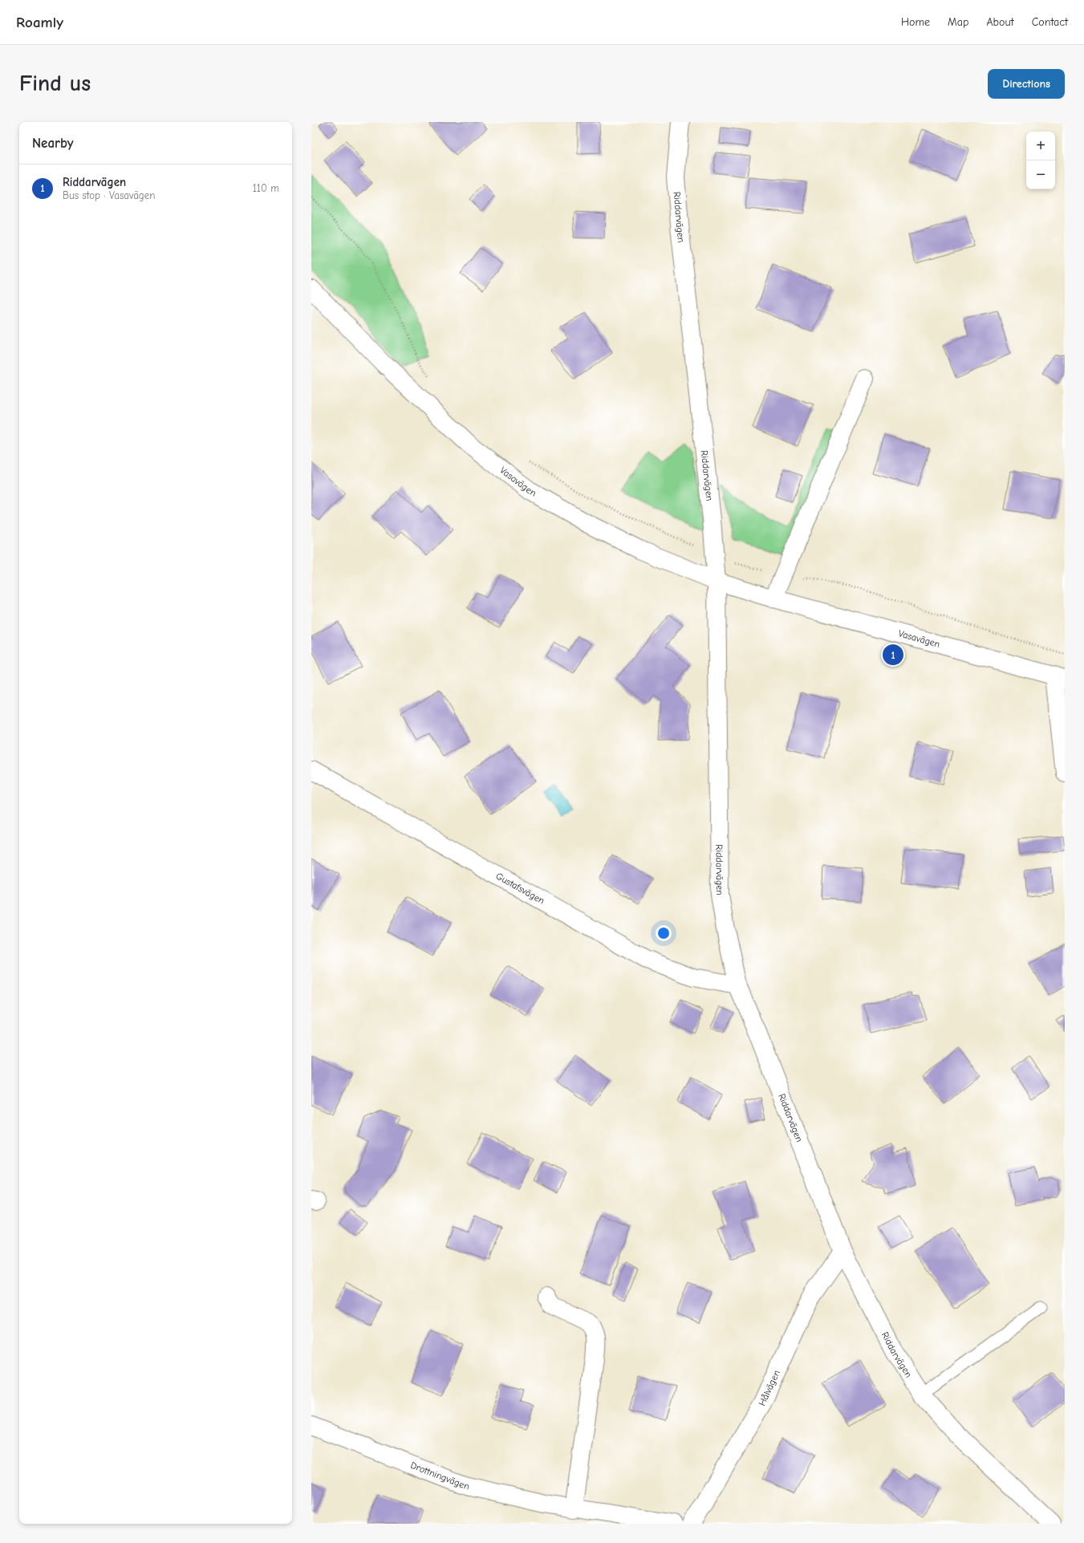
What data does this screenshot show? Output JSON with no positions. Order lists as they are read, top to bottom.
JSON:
{
  "streets": {
    "street": [
      "Riddarvägen",
      "Vasavägen",
      "Gustafsvägen",
      "Hålvägen",
      "Drottningvägen"
    ]
  },
  "crossings": [
    ["Riddarvägen", "Vasavägen"],
    ["Riddarvägen", "Gustafsvägen"],
    ["Riddarvägen", "Hålvägen"]
  ],
  "page": {
    "header": "Roamly",
    "nav": [
      "Home",
      "Map",
      "About",
      "Contact"
    ],
    "buttons": "Directions",
    "title": "Find us",
    "heading": "Nearby",
    "map_buttons": ["+", "−"],
    "list": [
      {
        "mark": "1",
        "name": "Riddarvägen",
        "note": "Bus stop · Vasavägen",
        "value": "110 m"
      }
    ],
    "pins": "1"
  }
}
